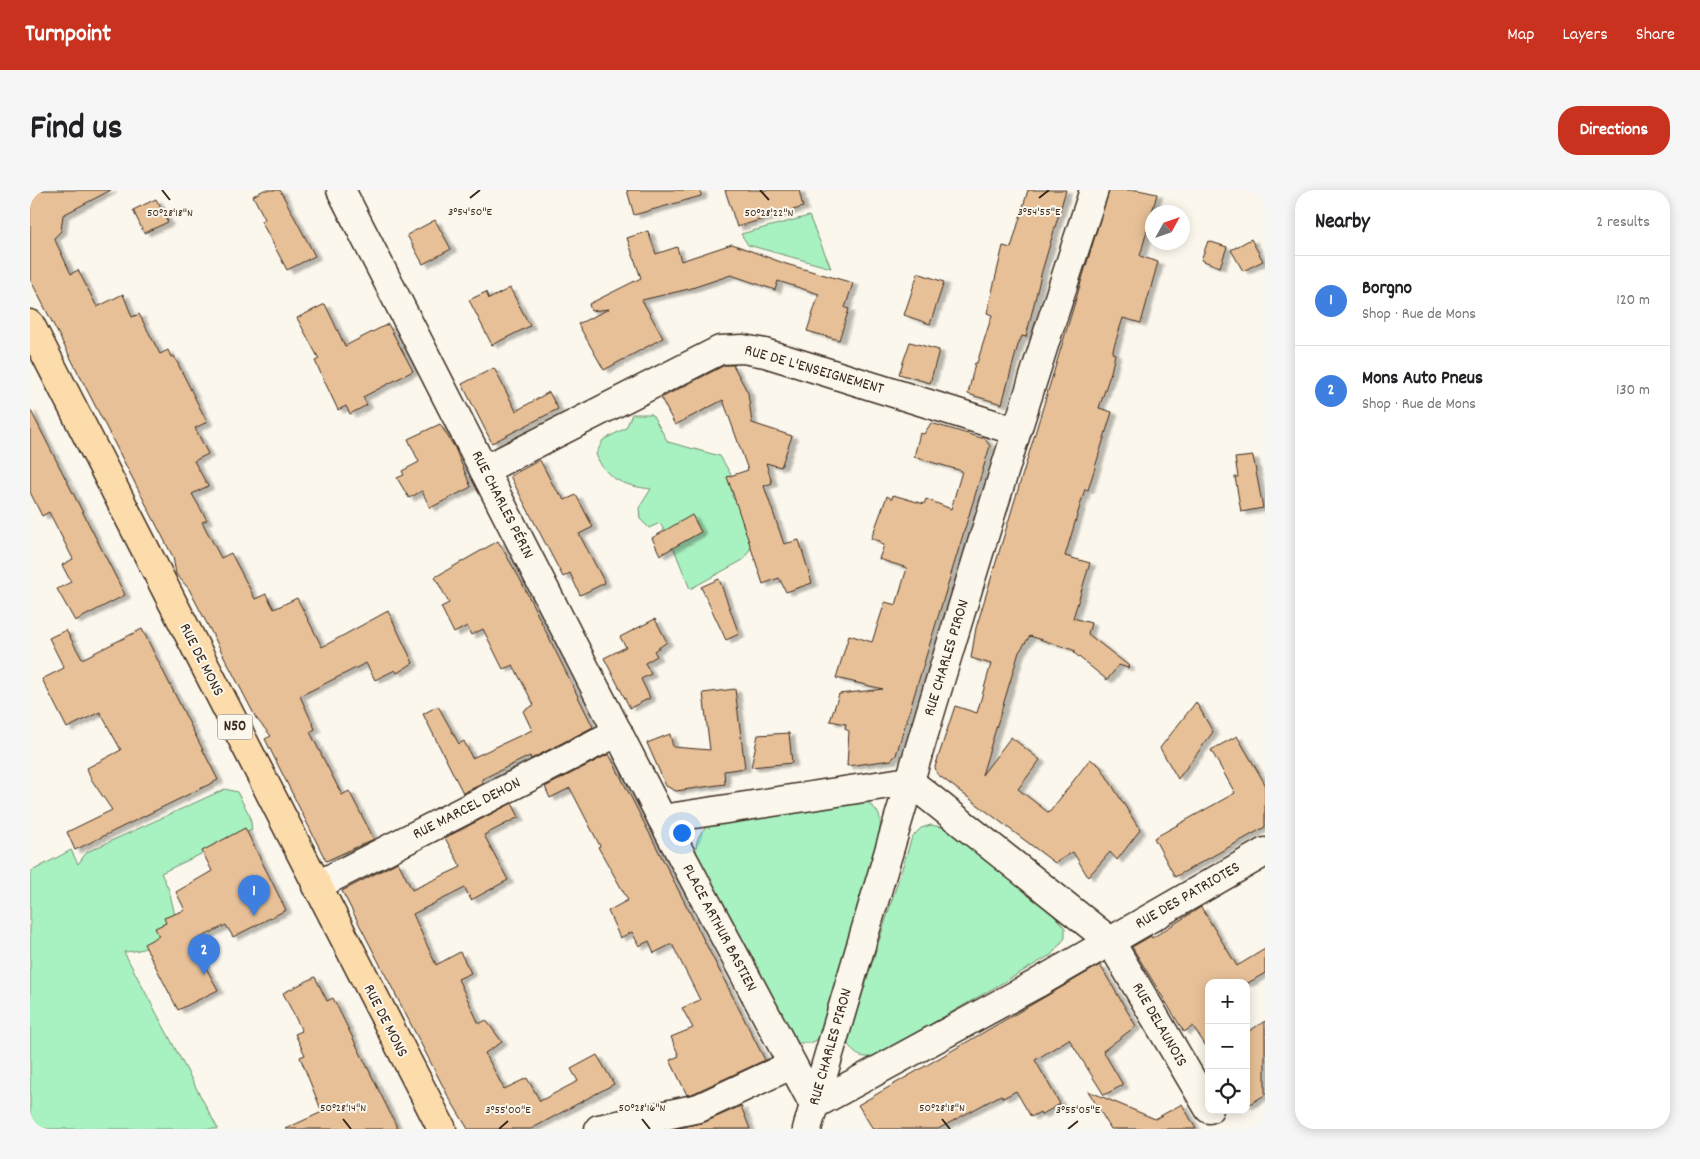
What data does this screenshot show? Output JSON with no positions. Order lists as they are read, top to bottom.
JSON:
{
  "streets": {
    "main road": ["RUE DE MONS", "N50"],
    "street": [
      "RUE DE L'ENSEIGNEMENT",
      "RUE CHARLES PÉRIN",
      "RUE CHARLES PIRON",
      "RUE MARCEL DEHON",
      "RUE DES PATRIOTES",
      "PLACE ARTHUR BASTIEN",
      "RUE DELAUNOIS"
    ]
  },
  "crossings": [
    ["RUE DE L'ENSEIGNEMENT", "RUE CHARLES PÉRIN"],
    ["RUE DE L'ENSEIGNEMENT", "RUE CHARLES PIRON"],
    ["RUE CHARLES PÉRIN", "RUE MARCEL DEHON"],
    ["RUE CHARLES PÉRIN", "PLACE ARTHUR BASTIEN"],
    ["RUE CHARLES PIRON", "PLACE ARTHUR BASTIEN"],
    ["RUE DE MONS", "RUE MARCEL DEHON"],
    ["RUE DES PATRIOTES", "RUE DELAUNOIS"]
  ],
  "north": "top right",
  "page": {
    "header": "Turnpoint",
    "nav": ["Map", "Layers", "Share"],
    "title": "Find us",
    "buttons": "Directions",
    "heading": ["Nearby", "2 results"],
    "list": [
      {
        "mark": "1",
        "name": "Borgno",
        "note": "Shop · Rue de Mons",
        "value": "120 m"
      },
      {
        "mark": "2",
        "name": "Mons Auto Pneus",
        "note": "Shop · Rue de Mons",
        "value": "130 m"
      }
    ],
    "pins": ["1", "2"],
    "map_buttons": ["+", "−"]
  },
  "coordinates": [
    "3°54'50\"E",
    "3°54'55\"E",
    "50°28'18\"N",
    "50°28'22\"N",
    "50°28'14\"N",
    "50°28'16\"N",
    "3°55'00\"E",
    "3°55'05\"E"
  ]
}
